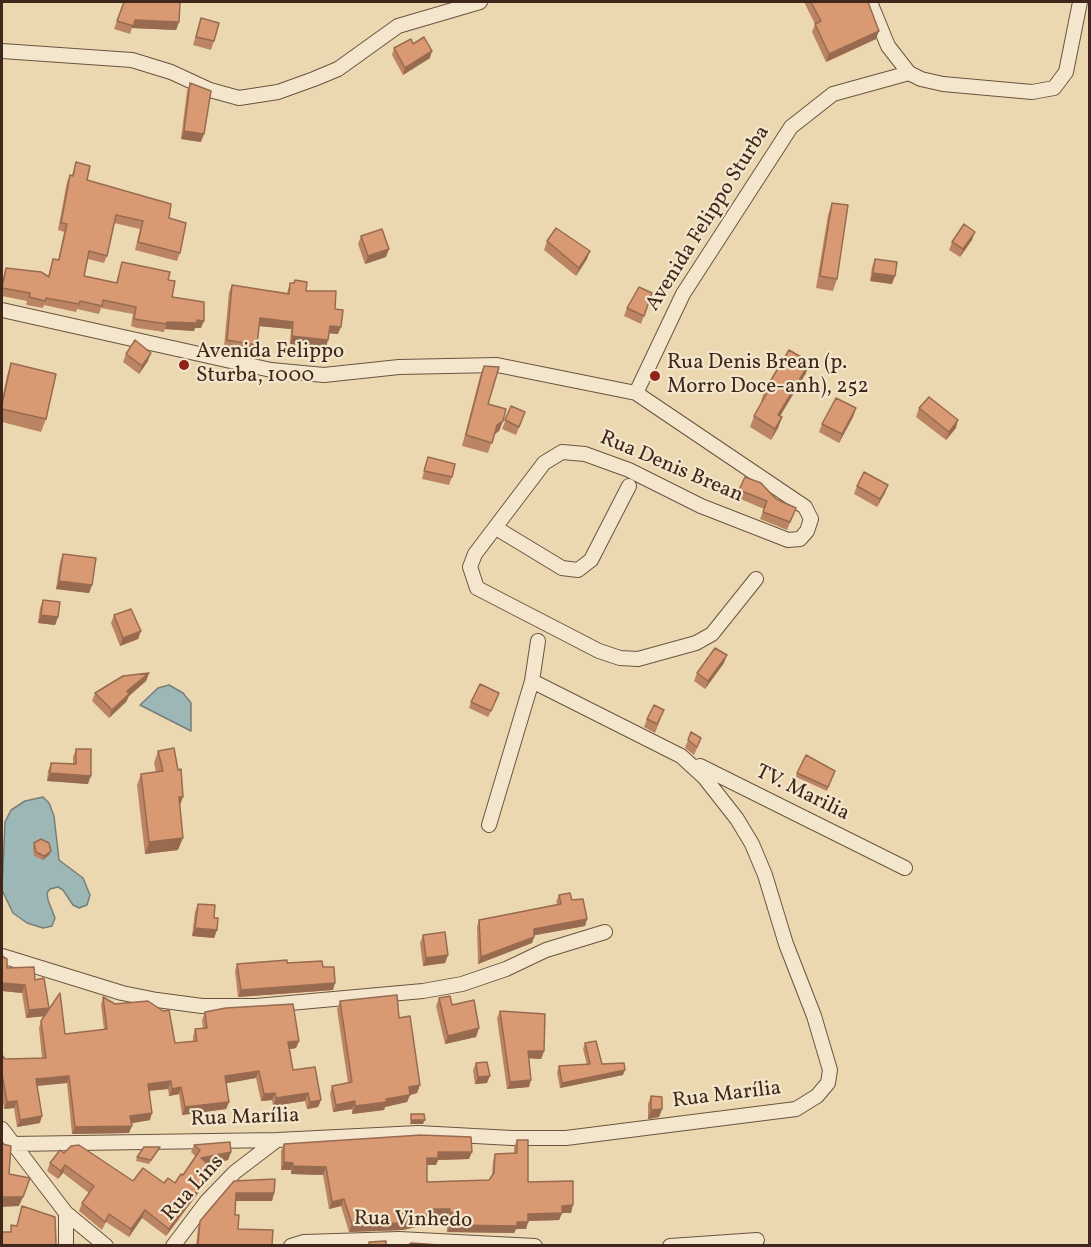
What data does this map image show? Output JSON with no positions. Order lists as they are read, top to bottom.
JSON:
{
  "streets": {
    "street": [
      "Avenida Felippo Sturba",
      "Rua Denis Brean",
      "TV. Marilia",
      "Rua Marília",
      "Rua Lins",
      "Rua Vinhedo"
    ]
  },
  "crossings": [
    ["Avenida Felippo Sturba", "Rua Denis Brean"],
    ["TV. Marilia", "Rua Marília"],
    ["Rua Marília", "Rua Lins"]
  ],
  "places": ["Avenida Felippo Sturba, 1000", "Rua Denis Brean (p. Morro Doce-anh), 252"]
}
